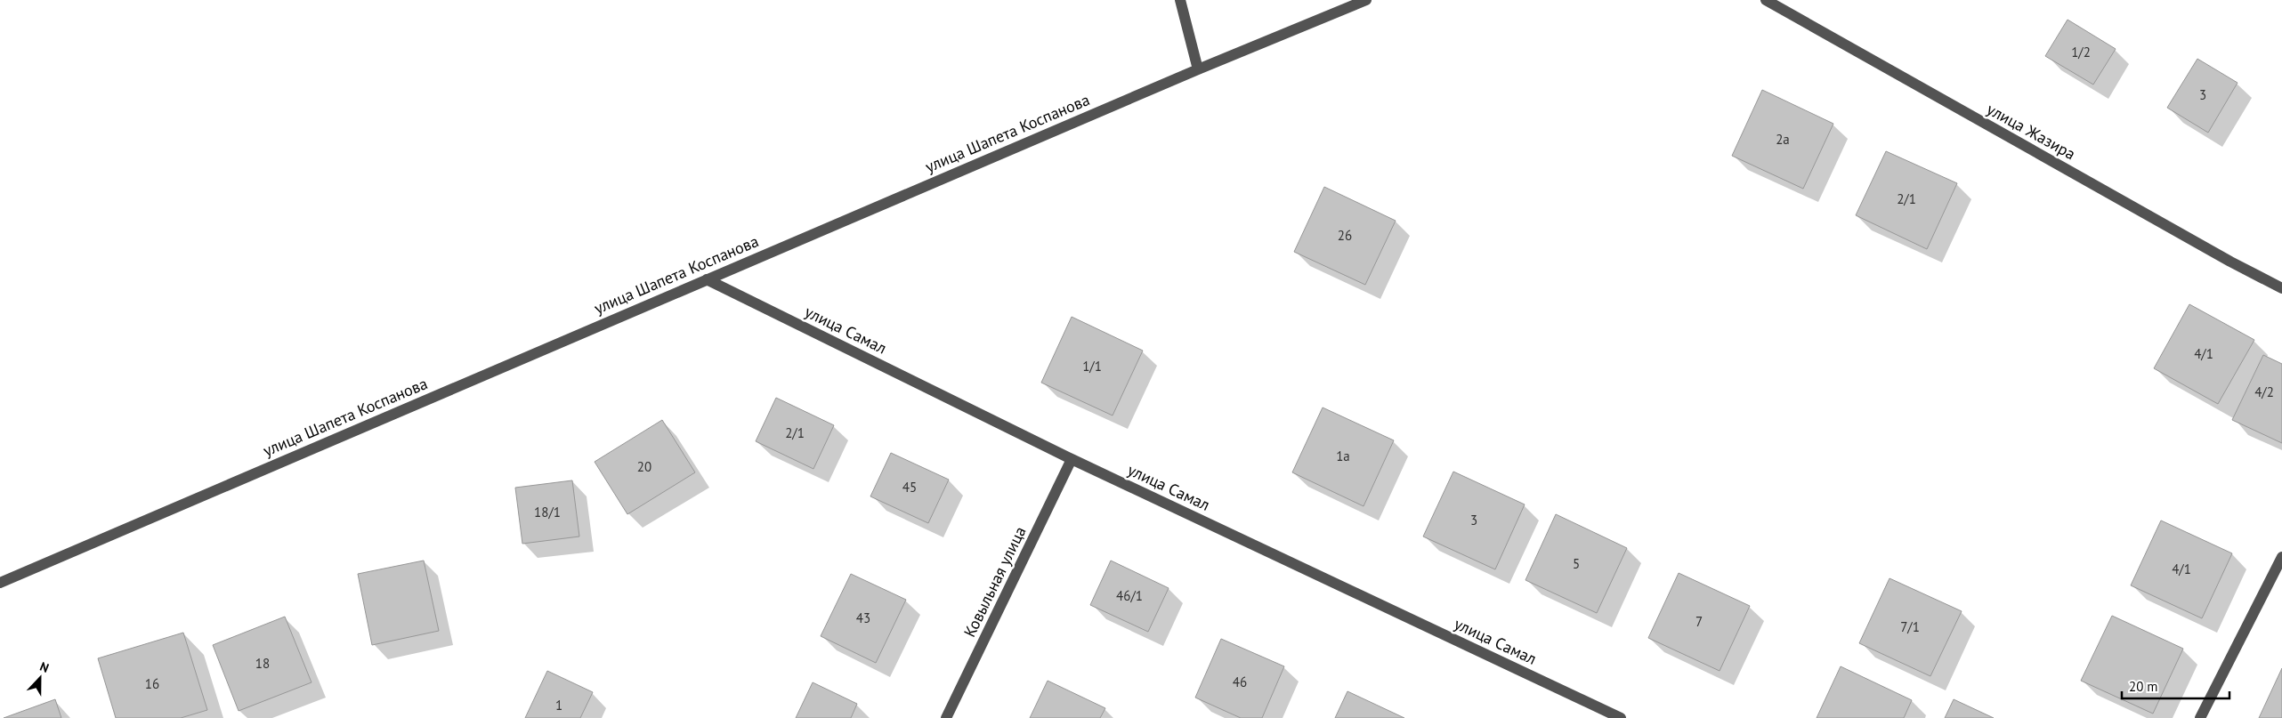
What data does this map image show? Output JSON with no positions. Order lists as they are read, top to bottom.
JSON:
{
  "streets": {
    "street": [
      "улица Жазира",
      "улица Шапета Коспанова",
      "улица Самал",
      "Ковыльная улица"
    ]
  },
  "crossings": [
    ["улица Шапета Коспанова", "улица Самал"],
    ["улица Самал", "Ковыльная улица"]
  ],
  "house_numbers": [
    "1/2",
    "3",
    "2а",
    "2/1",
    "26",
    "4/1",
    "1/1",
    "4/2",
    "2/1",
    "1а",
    "20",
    "45",
    "18/1",
    "3",
    "5",
    "4/1",
    "46/1",
    "43",
    "7",
    "7/1",
    "18",
    "46",
    "16",
    "1"
  ],
  "scale_bar": "20 m",
  "north": "top"
}
